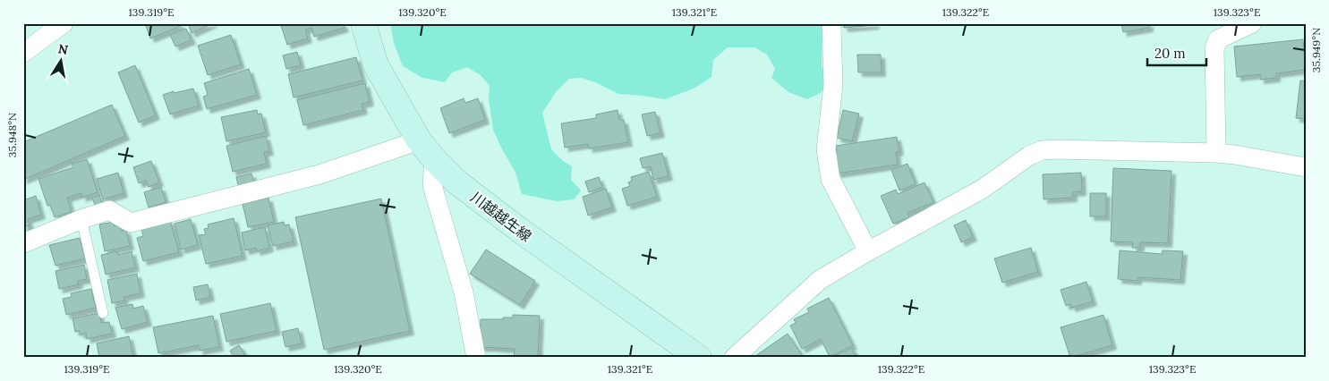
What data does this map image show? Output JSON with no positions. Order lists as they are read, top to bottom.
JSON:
{
  "streets": {
    "main road": ["川越越生線"]
  },
  "scale_bar": "20 m",
  "north": "top",
  "coordinates": [
    "139.319°E",
    "139.320°E",
    "139.321°E",
    "139.322°E",
    "139.323°E",
    "35.949°N",
    "35.948°N"
  ]
}
